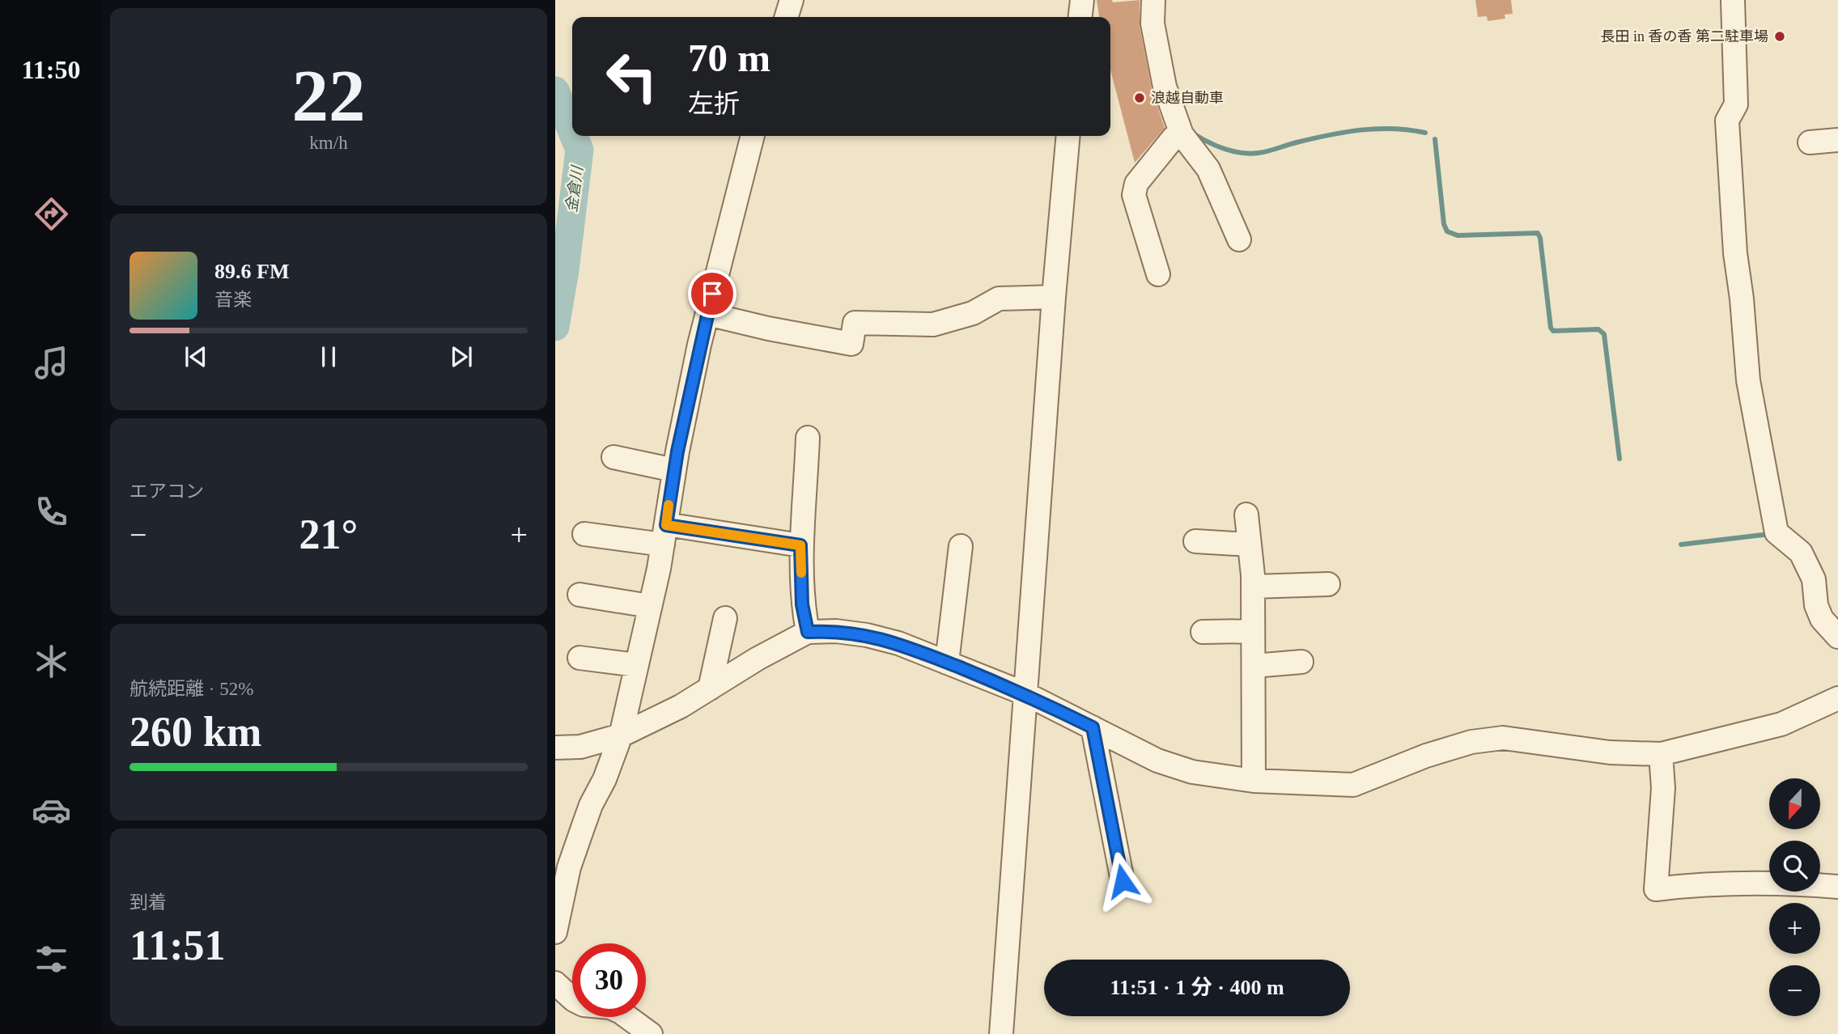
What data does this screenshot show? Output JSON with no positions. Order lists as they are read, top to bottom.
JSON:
{
  "water": ["金倉川"],
  "places": ["長田 in 香の香 第二駐車場", "浪越自動車"],
  "north": "bottom",
  "page": {
    "tabs": "11:50",
    "tile": [
      ["22", "km/h"],
      "エアコン",
      ["航続距離 · 52%", "260 km"],
      ["到着", "11:51"]
    ],
    "turn": ["70 m", "左折"],
    "song": ["89.6 FM", "音楽"],
    "heat": ["−", "21°", "+"],
    "map_buttons": ["+", "−"],
    "limit": "30",
    "trip": "11:51 · 1 分 · 400 m"
  }
}
